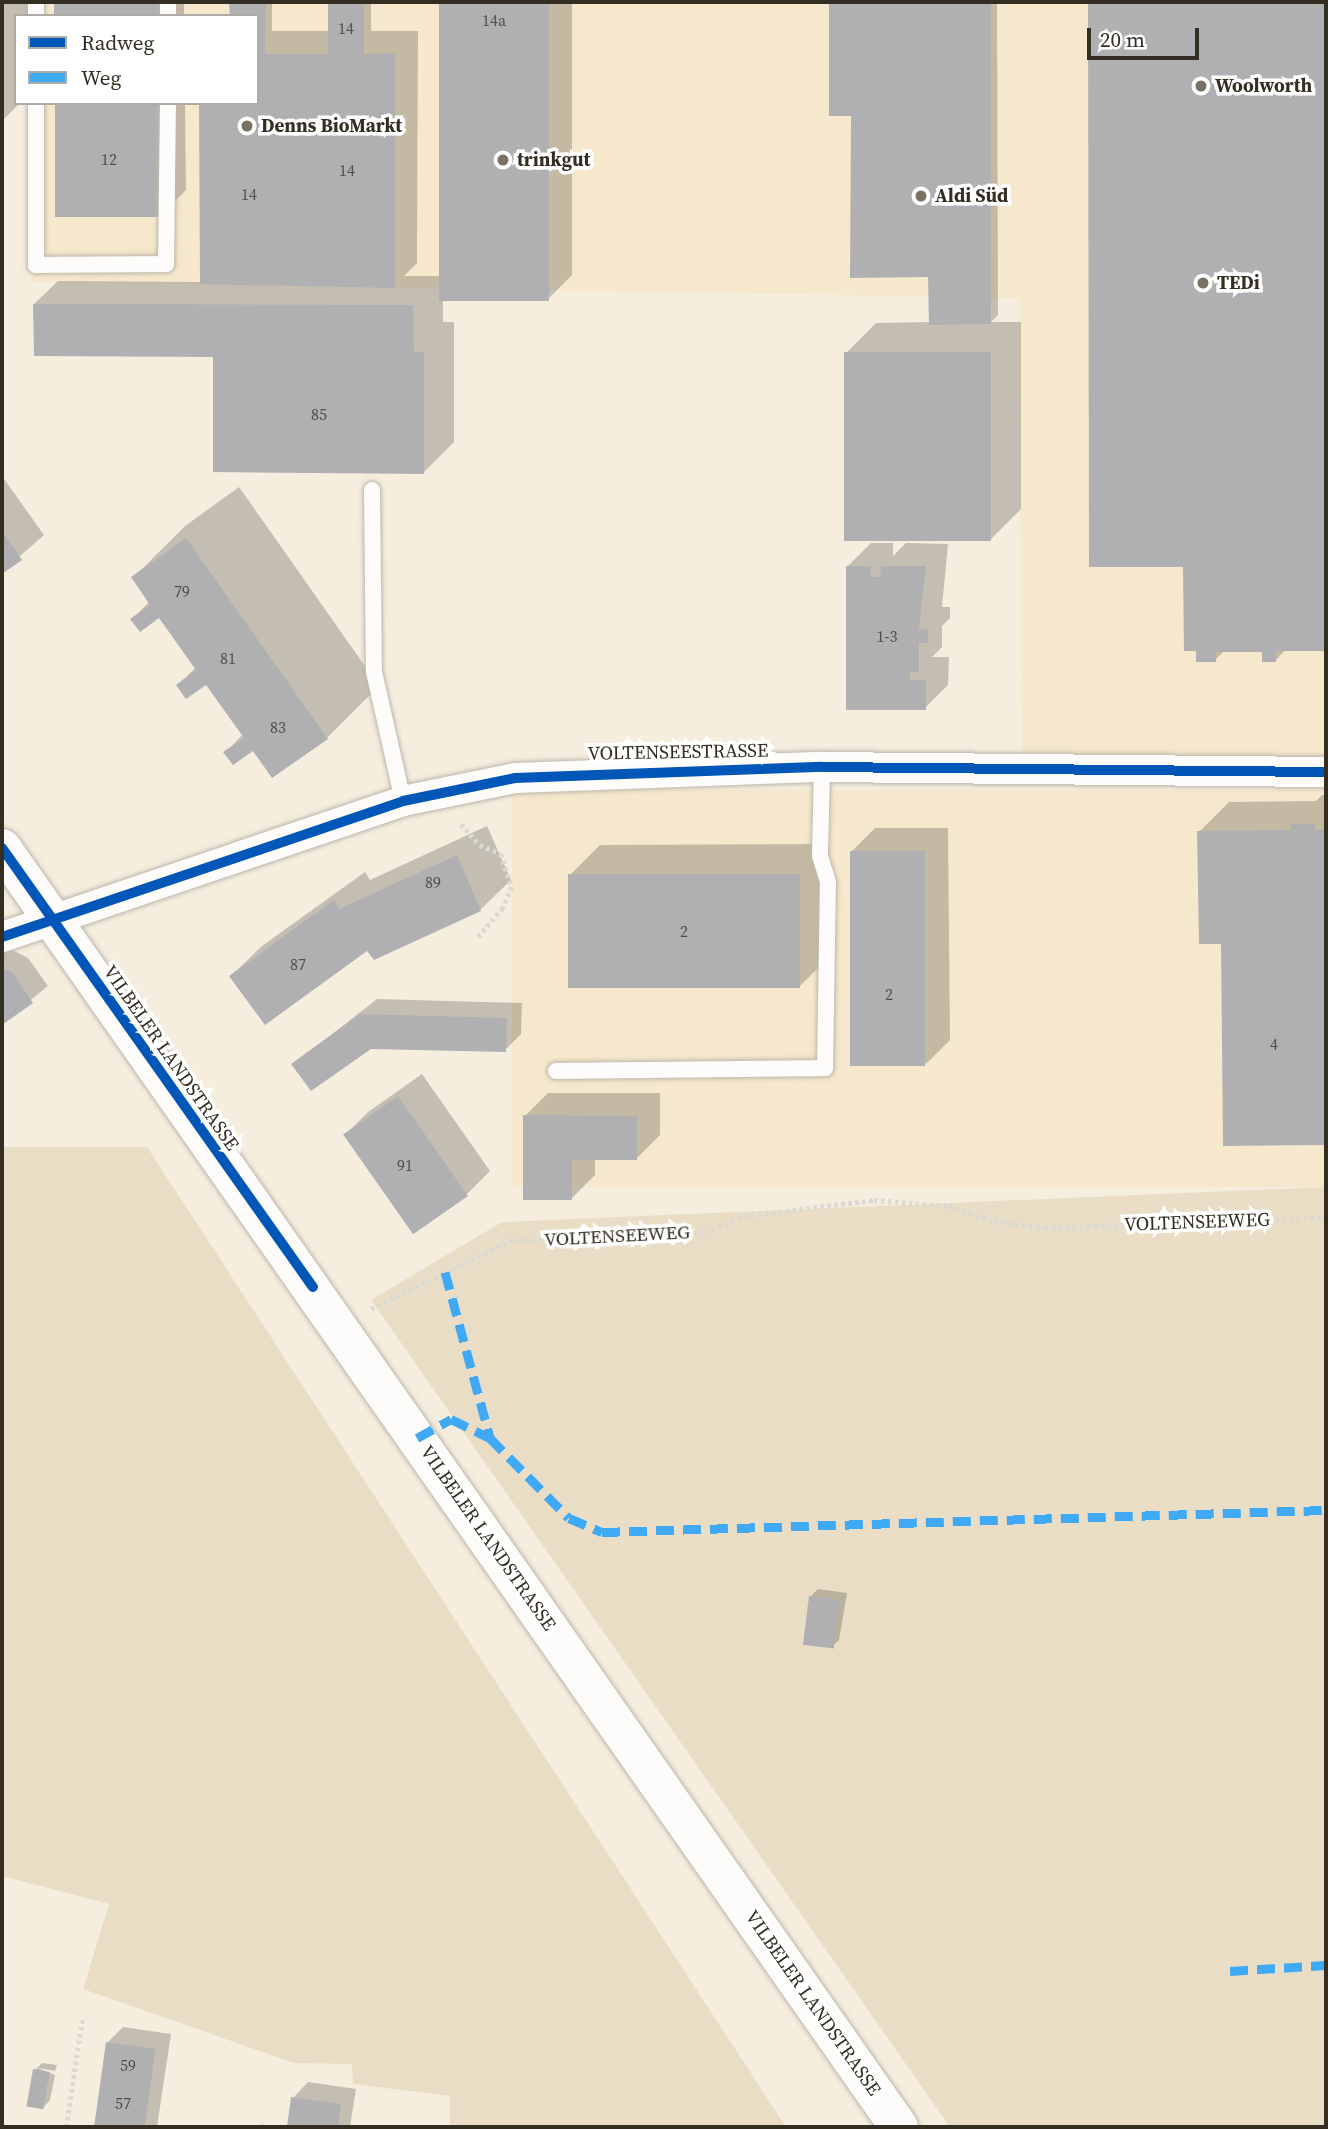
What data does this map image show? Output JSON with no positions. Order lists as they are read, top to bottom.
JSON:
{
  "streets": {
    "main road": ["VILBELER LANDSTRASSE"],
    "street": ["VOLTENSEESTRASSE"],
    "path": ["VOLTENSEEWEG"]
  },
  "crossings": [
    ["VOLTENSEESTRASSE", "VILBELER LANDSTRASSE"],
    ["VILBELER LANDSTRASSE", "VOLTENSEEWEG"]
  ],
  "places": [
    "Woolworth",
    "Denns BioMarkt",
    "trinkgut",
    "Aldi Süd",
    "TEDi"
  ],
  "house_numbers": [
    "14a",
    "14",
    "12",
    "14",
    "14",
    "85",
    "79",
    "1-3",
    "81",
    "83",
    "89",
    "2",
    "87",
    "2",
    "4",
    "91",
    "59",
    "57"
  ],
  "legend": ["Radweg", "Weg"],
  "scale_bar": "20 m"
}
